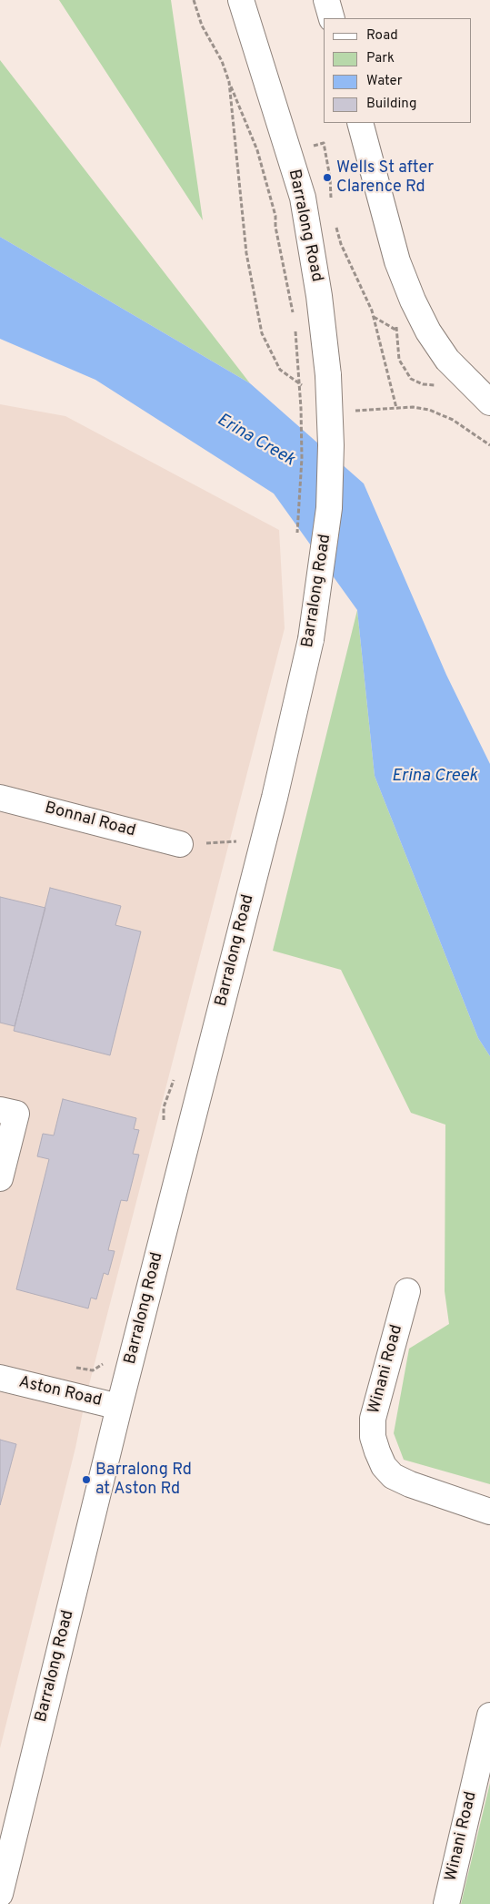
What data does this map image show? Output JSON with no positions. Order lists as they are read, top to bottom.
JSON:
{
  "streets": {
    "street": [
      "Barralong Road",
      "Bonnal Road",
      "Winani Road",
      "Aston Road"
    ]
  },
  "crossings": [
    ["Barralong Road", "Aston Road"]
  ],
  "water": ["Erina Creek"],
  "places": ["Wells St after Clarence Rd", "Barralong Rd at Aston Rd"],
  "legend": [
    "Road",
    "Park",
    "Water",
    "Building"
  ]
}
